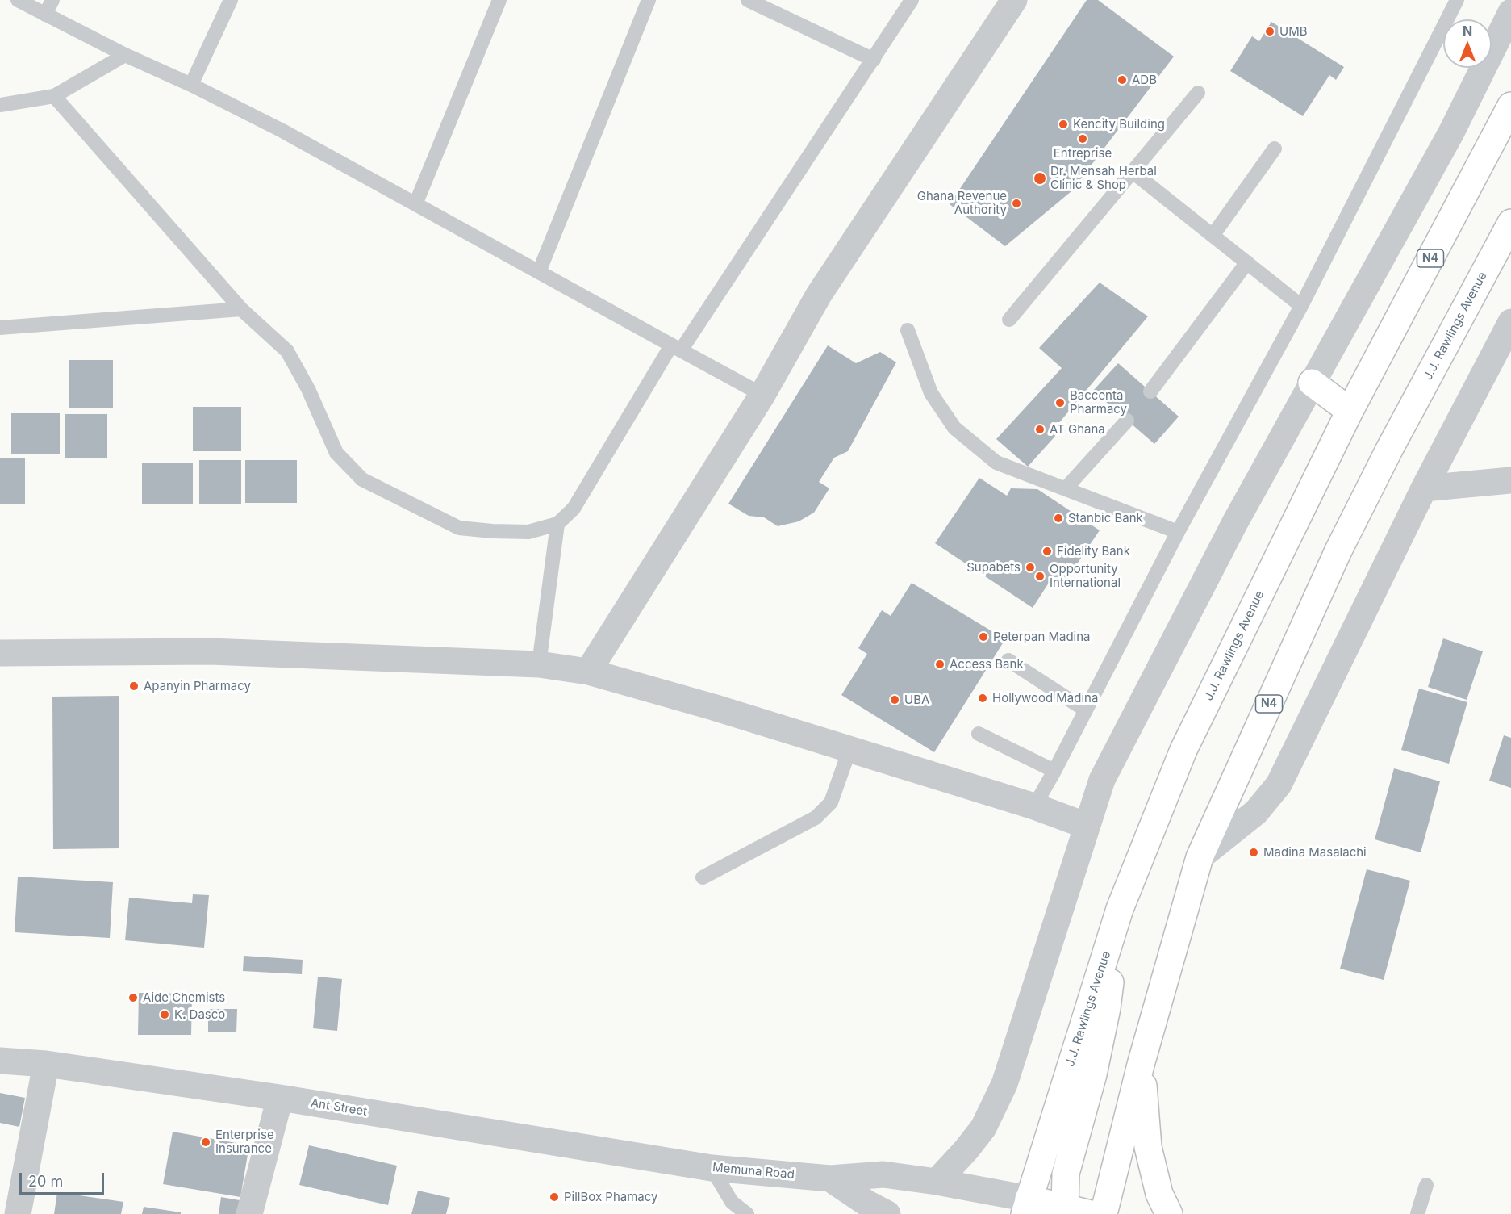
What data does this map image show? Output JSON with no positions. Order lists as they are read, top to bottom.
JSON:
{
  "streets": {
    "main road": ["N4", "J.J. Rawlings Avenue"],
    "street": ["Ant Street", "Memuna Road"]
  },
  "crossings": [
    ["J.J. Rawlings Avenue", "Memuna Road"],
    ["Ant Street", "Memuna Road"]
  ],
  "places": [
    "UMB",
    "ADB",
    "Kencity Building",
    "Entreprise",
    "Dr. Mensah Herbal Clinic & Shop",
    "Ghana Revenue Authority",
    "Baccenta Pharmacy",
    "AT Ghana",
    "Stanbic Bank",
    "Fidelity Bank",
    "Supabets",
    "Opportunity International",
    "Peterpan Madina",
    "Access Bank",
    "Apanyin Pharmacy",
    "Hollywood Madina",
    "UBA",
    "Madina Masalachi",
    "Aide Chemists",
    "K. Dasco",
    "Enterprise Insurance",
    "PillBox Phamacy"
  ],
  "scale_bar": "20 m",
  "north": "top"
}
